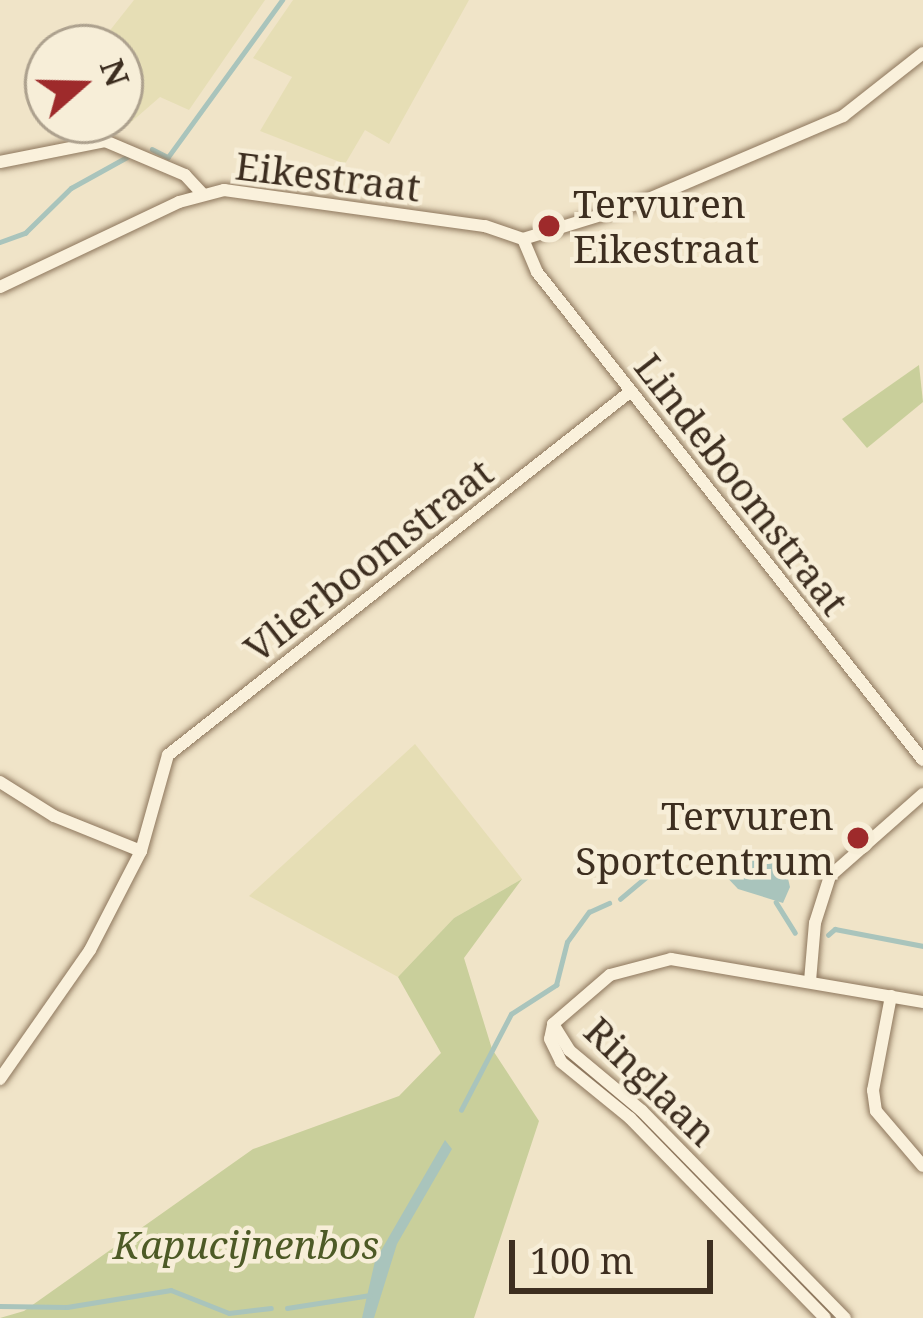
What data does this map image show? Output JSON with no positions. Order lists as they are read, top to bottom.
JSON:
{
  "streets": {
    "street": [
      "Eikestraat",
      "Lindeboomstraat",
      "Vlierboomstraat",
      "Ringlaan"
    ]
  },
  "crossings": [
    ["Eikestraat", "Lindeboomstraat"],
    ["Lindeboomstraat", "Vlierboomstraat"]
  ],
  "parks": ["Kapucijnenbos"],
  "places": ["Tervuren Eikestraat", "Tervuren Sportcentrum"],
  "scale_bar": "100 m",
  "north": "right"
}
